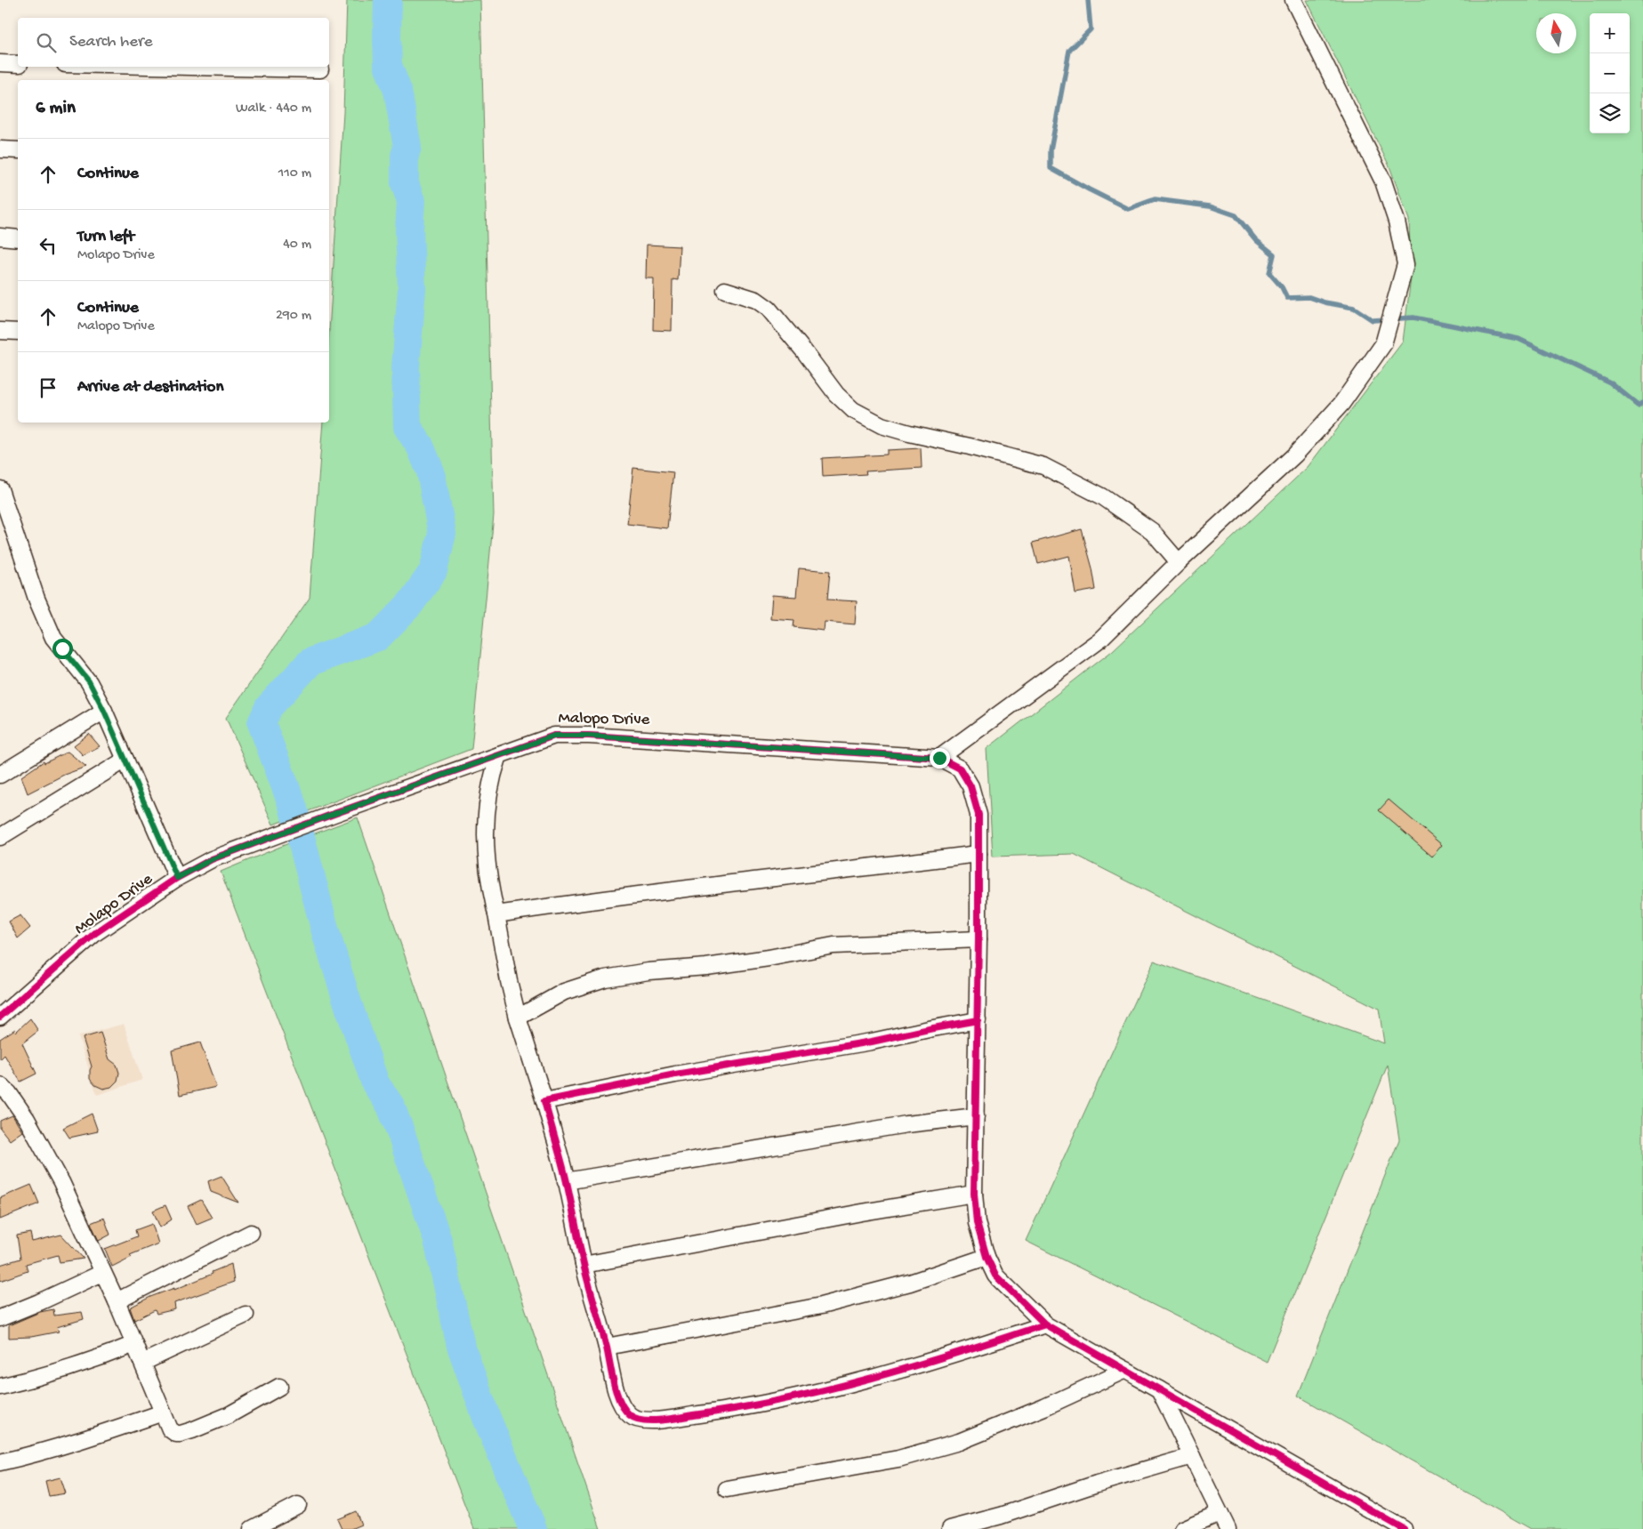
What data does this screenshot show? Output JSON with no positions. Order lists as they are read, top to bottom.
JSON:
{
  "streets": {
    "street": ["Malopo Drive", "Molapo Drive"]
  },
  "crossings": [
    ["Malopo Drive", "Molapo Drive"]
  ],
  "north": "top",
  "page": {
    "map_buttons": ["+", "−"],
    "search": "Search here",
    "heading": ["6 min", "Walk · 440 m"],
    "list": [
      ["Continue", "110 m"],
      ["Turn left", "Molapo Drive", "40 m"],
      ["Continue", "Malopo Drive", "290 m"],
      "Arrive at destination"
    ]
  }
}
